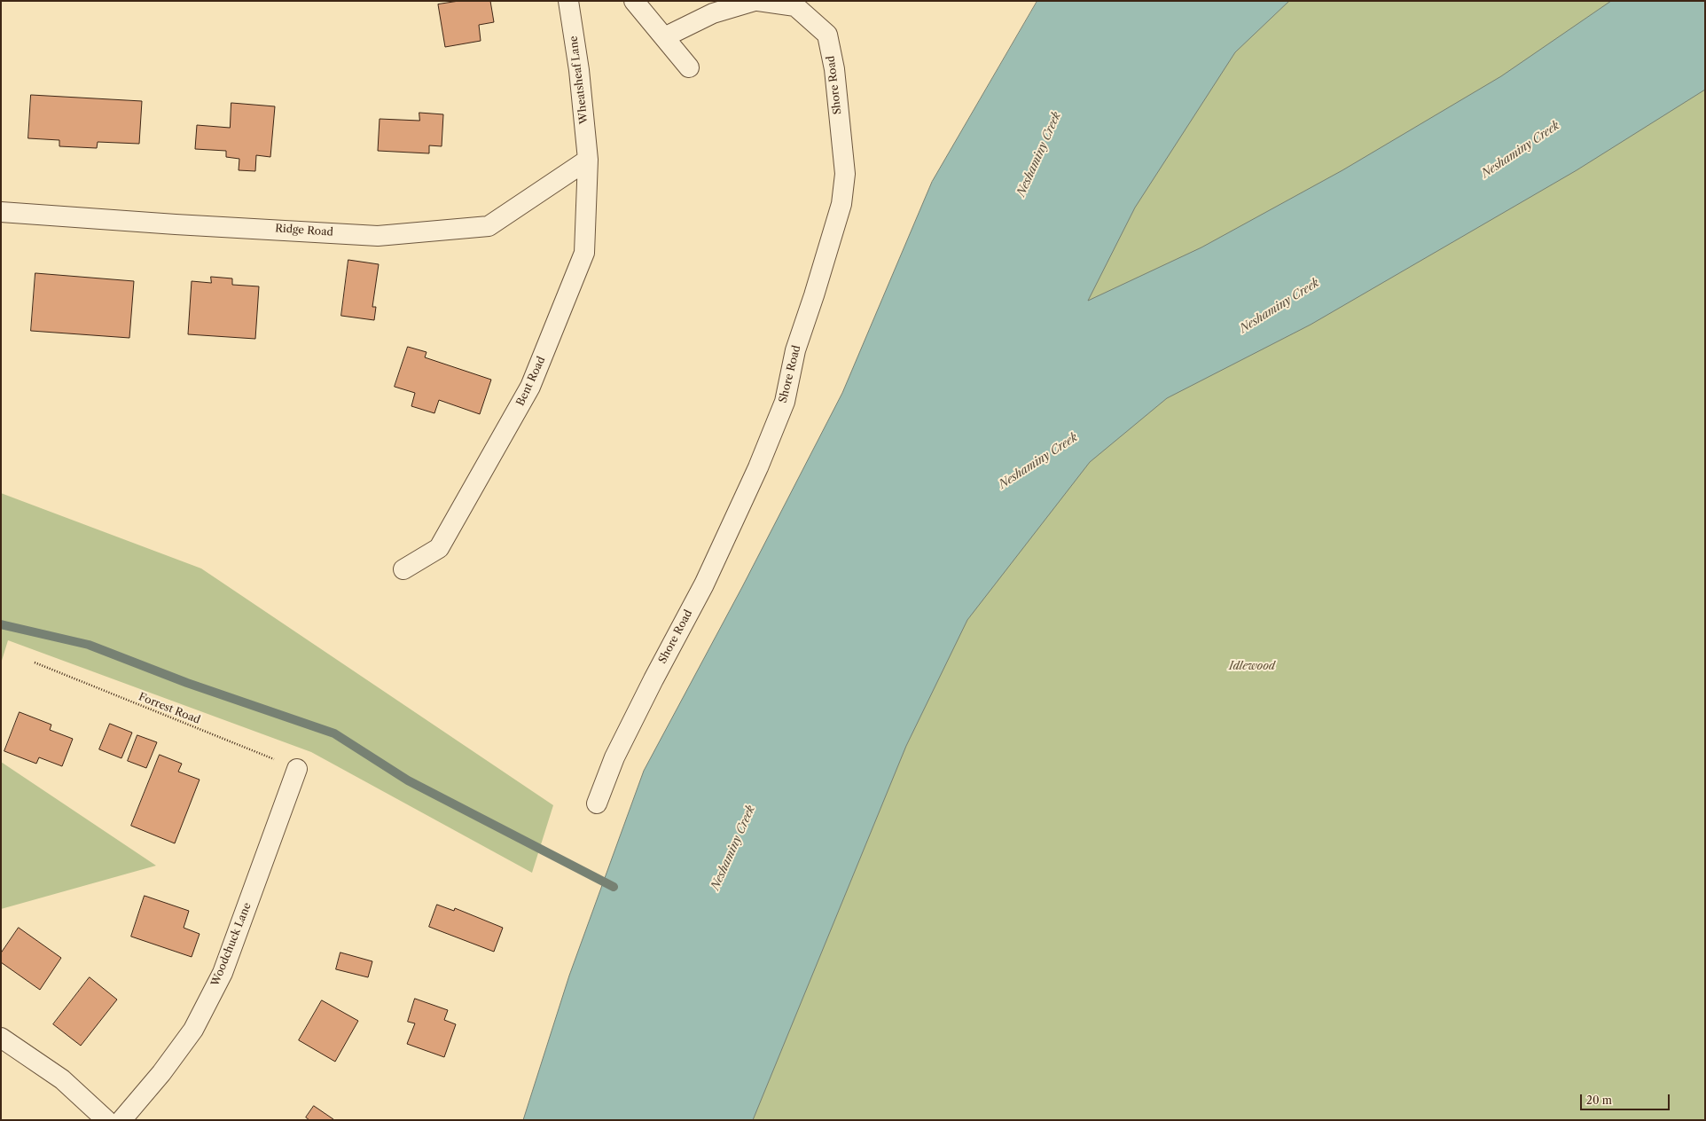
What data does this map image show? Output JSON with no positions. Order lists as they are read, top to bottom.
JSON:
{
  "streets": {
    "street": [
      "Wheatsheaf Lane",
      "Shore Road",
      "Ridge Road",
      "Bent Road",
      "Woodchuck Lane"
    ],
    "path": ["Forrest Road"]
  },
  "crossings": [
    ["Wheatsheaf Lane", "Ridge Road"],
    ["Wheatsheaf Lane", "Bent Road"],
    ["Ridge Road", "Bent Road"],
    ["Forrest Road", "Woodchuck Lane"]
  ],
  "water": ["Neshaminy Creek"],
  "parks": ["Idlewood"],
  "scale_bar": "20 m"
}
